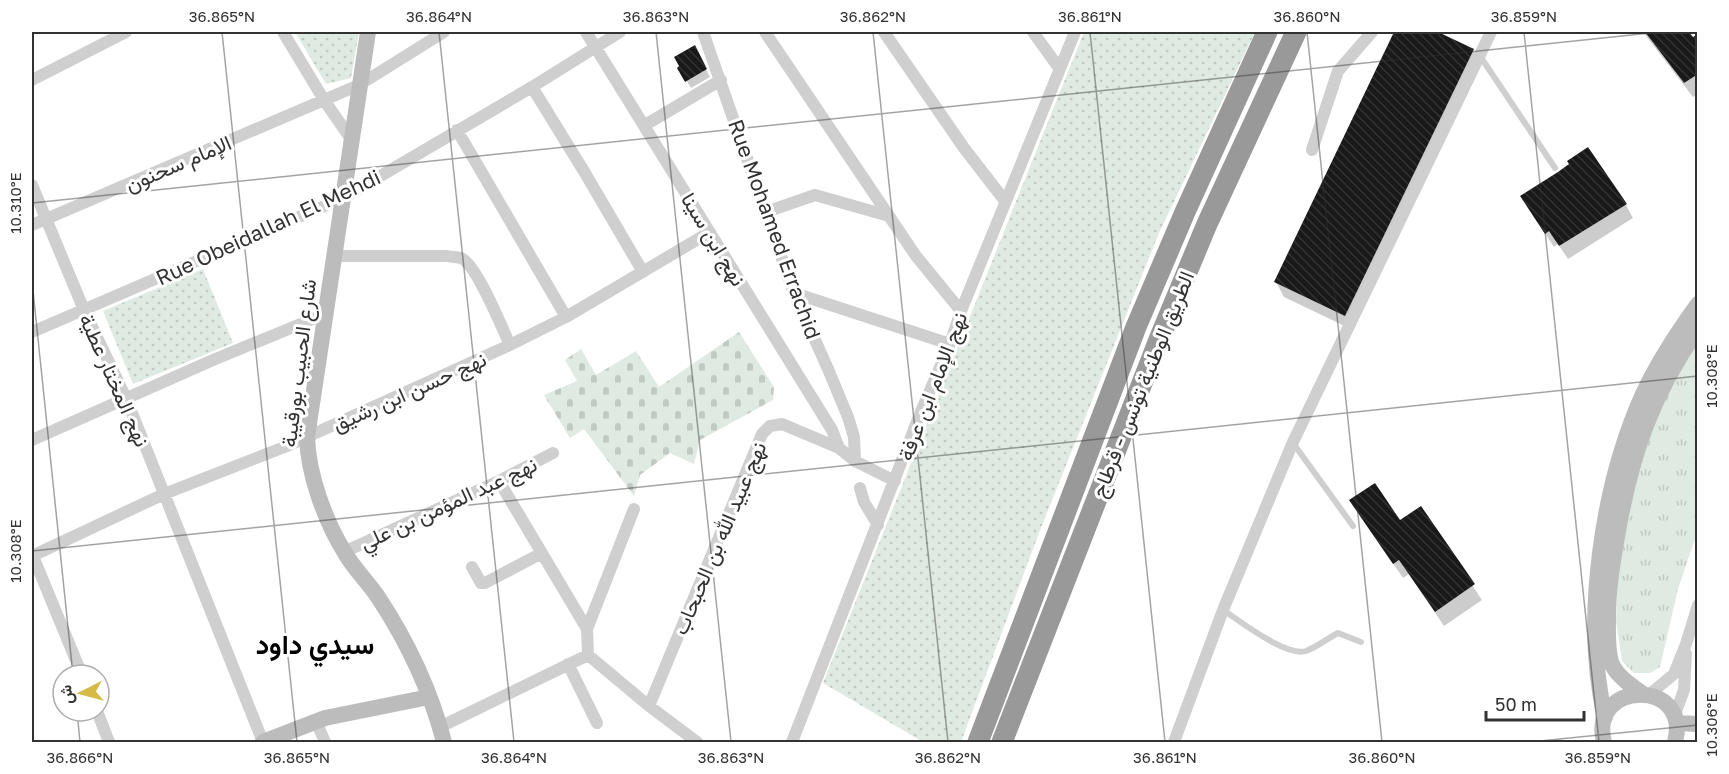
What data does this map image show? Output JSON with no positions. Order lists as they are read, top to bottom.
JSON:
{
  "streets": {
    "highway": ["الطريق الوطنية تونس - قرطاج"],
    "street": [
      "الإمام سحنون",
      "Rue Obeidallah El Mehdi",
      "Rue Mohamed Errachid",
      "نهج ابن سينا",
      "شارع الحبيب بورقيبة",
      "نهج المختار عطية",
      "نهج الإمام ابن عرفة",
      "نهج حسن ابن رشيق",
      "نهج عبد المؤمن بن علي",
      "نهج عبيد الله بن الحبحاب"
    ]
  },
  "crossings": [
    ["الإمام سحنون", "شارع الحبيب بورقيبة"],
    ["الإمام سحنون", "نهج المختار عطية"],
    ["Rue Obeidallah El Mehdi", "نهج ابن سينا"],
    ["Rue Obeidallah El Mehdi", "شارع الحبيب بورقيبة"],
    ["Rue Obeidallah El Mehdi", "نهج المختار عطية"],
    ["Rue Mohamed Errachid", "نهج عبيد الله بن الحبحاب"],
    ["نهج ابن سينا", "نهج حسن ابن رشيق"],
    ["نهج ابن سينا", "نهج عبيد الله بن الحبحاب"],
    ["شارع الحبيب بورقيبة", "نهج حسن ابن رشيق"],
    ["شارع الحبيب بورقيبة", "نهج عبد المؤمن بن علي"],
    ["نهج المختار عطية", "نهج حسن ابن رشيق"],
    ["نهج الإمام ابن عرفة", "نهج عبيد الله بن الحبحاب"]
  ],
  "districts": ["سيدي داود"],
  "scale_bar": "50 m",
  "north": "left",
  "coordinates": [
    "36.865°N",
    "36.864°N",
    "36.863°N",
    "36.862°N",
    "36.861°N",
    "36.860°N",
    "36.859°N",
    "10.310°E",
    "10.308°E",
    "10.306°E",
    "36.866°N"
  ]
}
